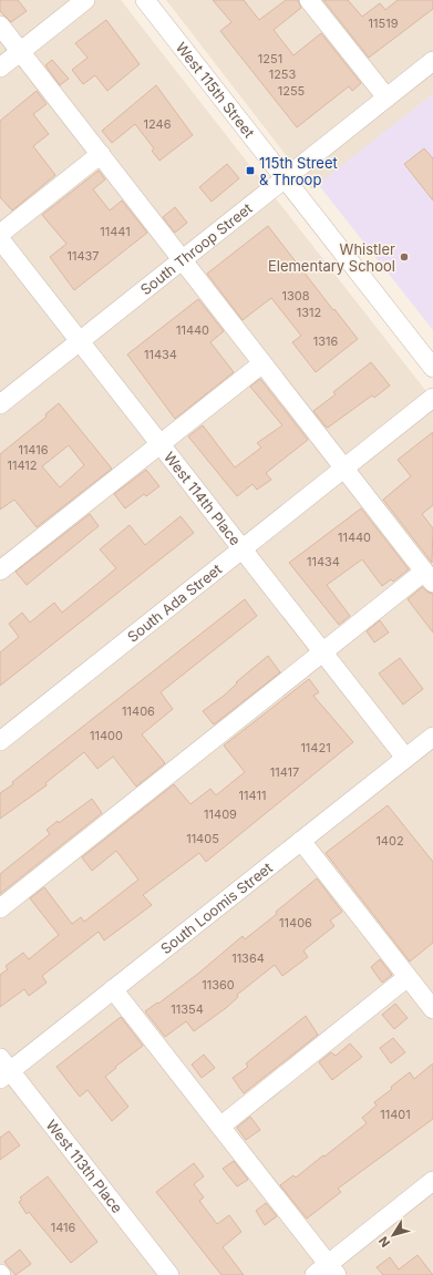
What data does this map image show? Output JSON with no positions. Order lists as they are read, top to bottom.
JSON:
{
  "streets": {
    "street": [
      "West 115th Street",
      "South Throop Street",
      "West 114th Place",
      "South Ada Street",
      "South Loomis Street",
      "West 113th Place"
    ]
  },
  "crossings": [
    ["West 115th Street", "South Throop Street"],
    ["South Throop Street", "West 114th Place"],
    ["West 114th Place", "South Ada Street"],
    ["West 114th Place", "South Loomis Street"],
    ["South Loomis Street", "West 113th Place"]
  ],
  "places": {
    "transit": ["115th Street & Throop"],
    "other": ["Whistler Elementary School"]
  },
  "house_numbers": [
    "11519",
    "1251",
    "1253",
    "1255",
    "1246",
    "11441",
    "11437",
    "1308",
    "1312",
    "11440",
    "1316",
    "11434",
    "11416",
    "11412",
    "11440",
    "11434",
    "11406",
    "11400",
    "11421",
    "11417",
    "11411",
    "11409",
    "11405",
    "1402",
    "11406",
    "11364",
    "11360",
    "11354",
    "11401",
    "1416"
  ],
  "north": "bottom left"
}
